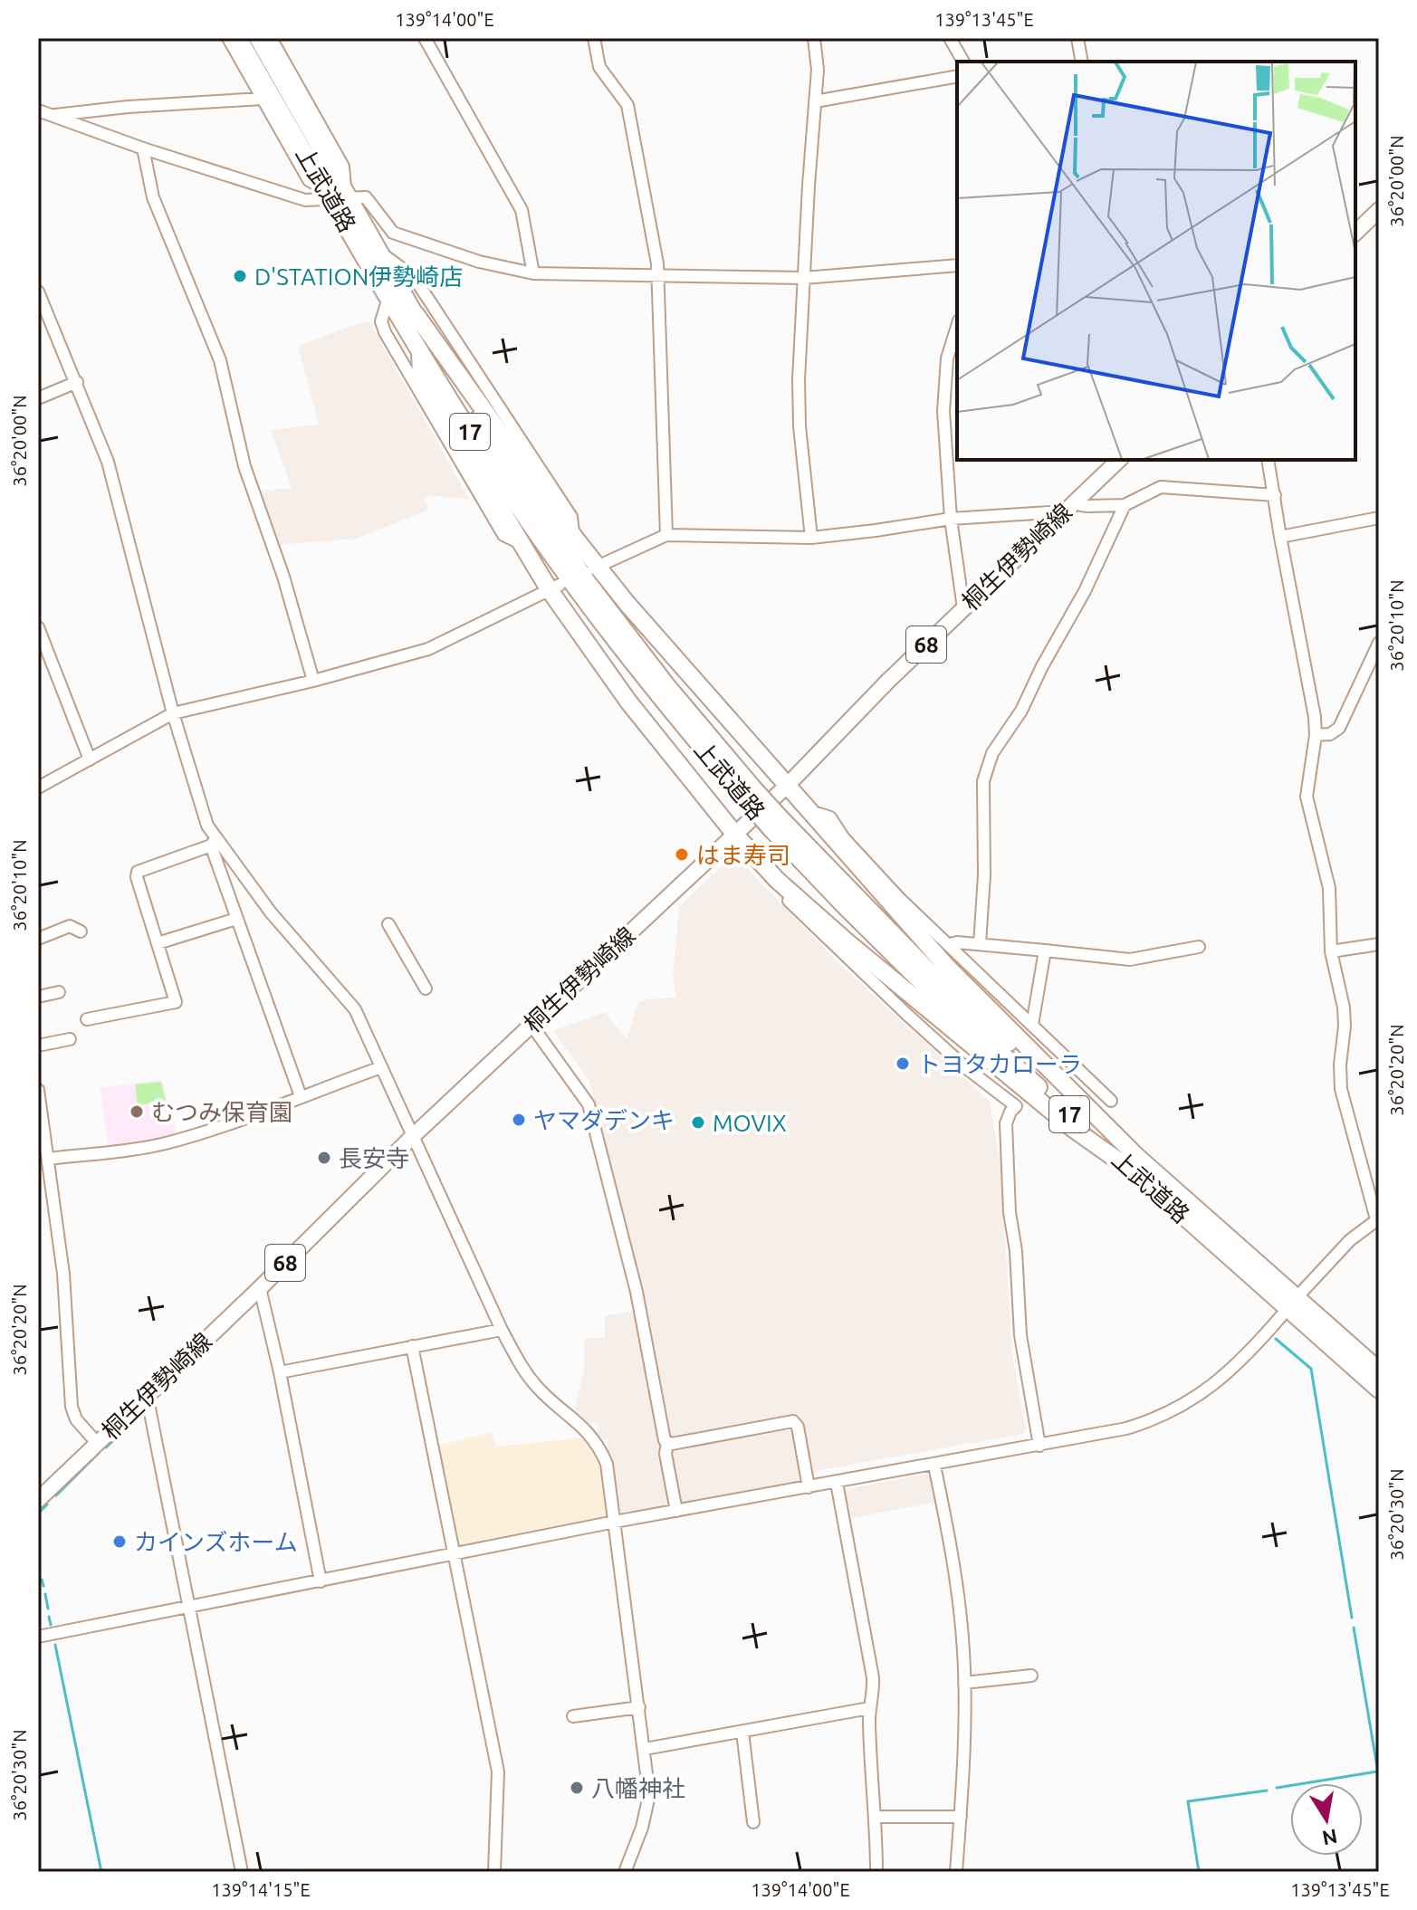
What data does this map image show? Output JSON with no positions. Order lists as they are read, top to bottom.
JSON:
{
  "streets": {
    "highway": ["上武道路", "17"],
    "main road": ["桐生伊勢崎線", "68"]
  },
  "places": [
    "D'STATION伊勢崎店",
    "はま寿司",
    "トヨタカローラ",
    "むつみ保育園",
    "ヤマダデンキ",
    "MOVIX",
    "長安寺",
    "カインズホーム",
    "八幡神社"
  ],
  "north": "bottom",
  "coordinates": [
    "139°14'00\"E",
    "139°13'45\"E",
    "36°20'00\"N",
    "36°20'10\"N",
    "36°20'20\"N",
    "36°20'30\"N",
    "139°14'15\"E"
  ]
}
